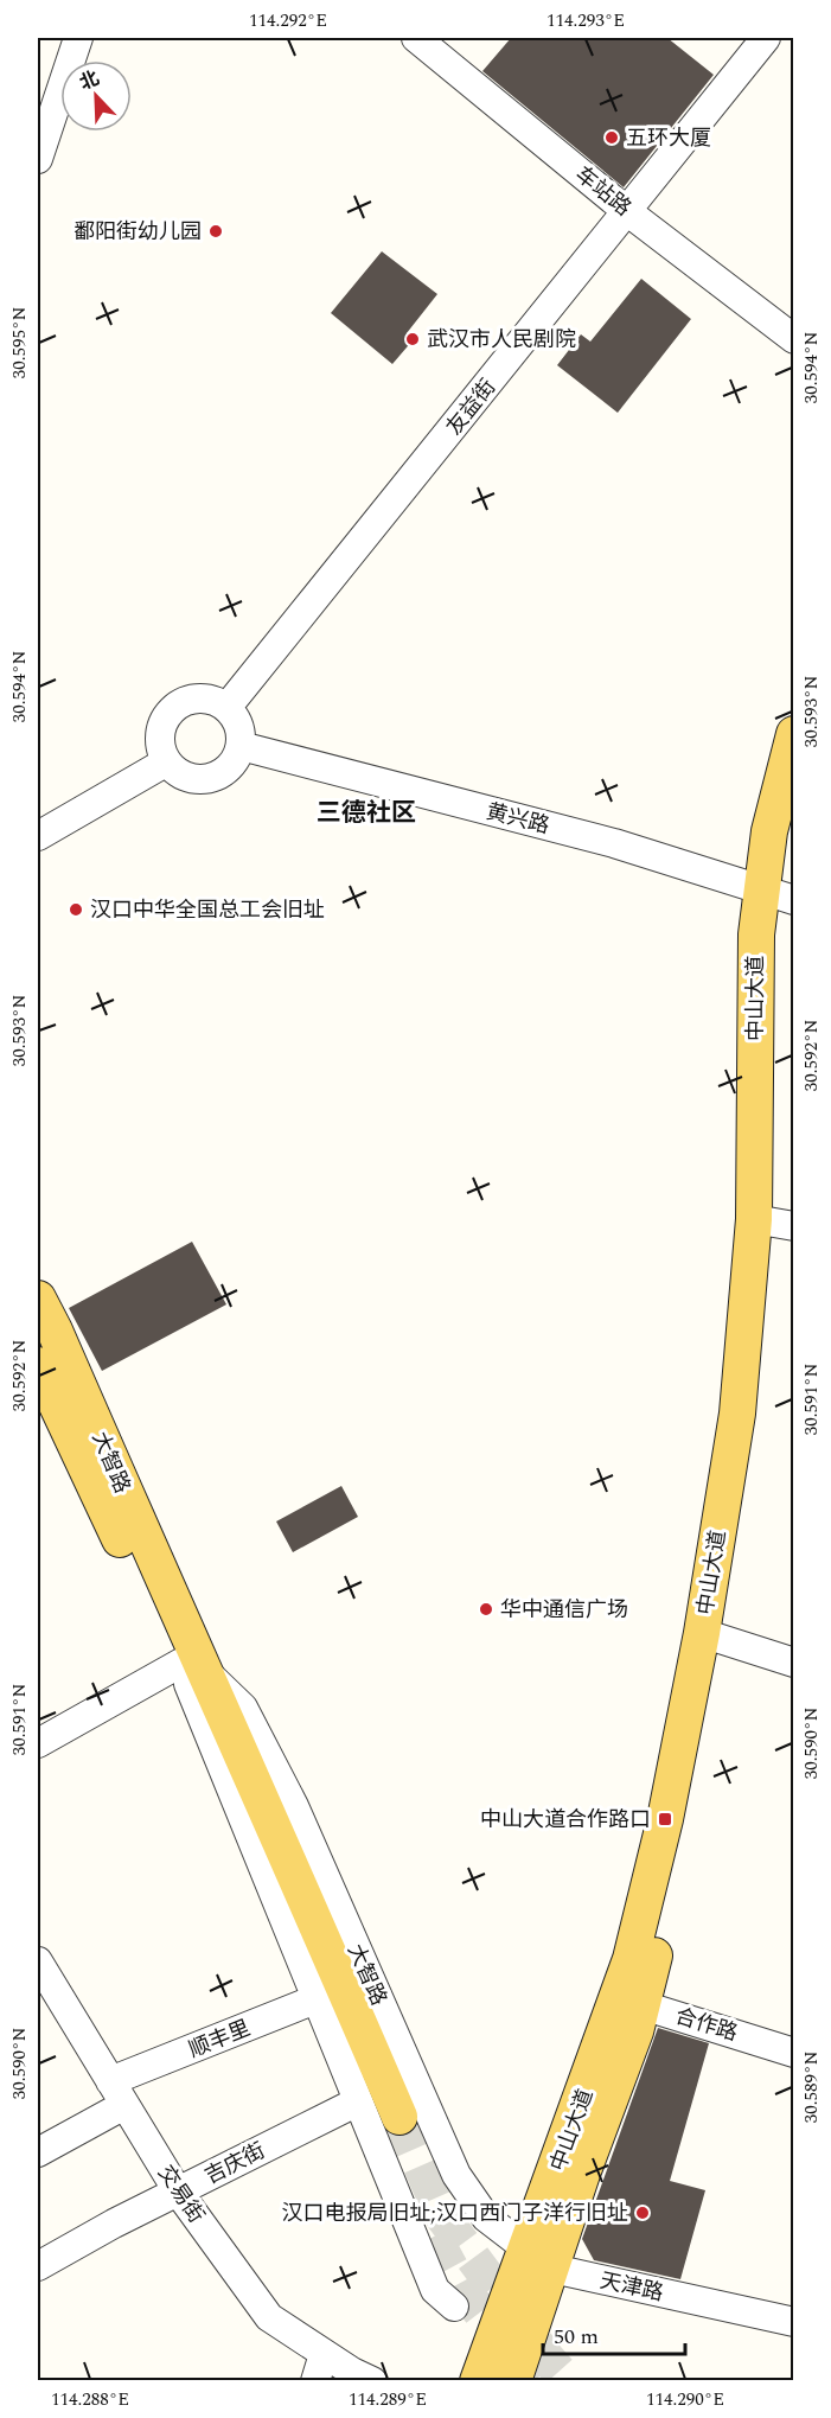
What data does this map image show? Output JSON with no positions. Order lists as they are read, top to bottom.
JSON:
{
  "streets": {
    "main road": ["中山大道", "大智路"],
    "street": [
      "车站路",
      "友益街",
      "黄兴路",
      "合作路",
      "顺丰里",
      "吉庆街",
      "交易街",
      "天津路"
    ]
  },
  "crossings": [
    ["车站路", "友益街"],
    ["友益街", "黄兴路"],
    ["黄兴路", "中山大道"],
    ["中山大道", "大智路"],
    ["中山大道", "合作路"],
    ["中山大道", "天津路"],
    ["大智路", "顺丰里"],
    ["大智路", "吉庆街"],
    ["大智路", "天津路"],
    ["顺丰里", "交易街"],
    ["吉庆街", "交易街"]
  ],
  "districts": ["三德社区"],
  "places": {
    "other": [
      "五环大厦",
      "鄱阳街幼儿园",
      "武汉市人民剧院",
      "汉口中华全国总工会旧址",
      "华中通信广场",
      "汉口电报局旧址;汉口西门子洋行旧址"
    ],
    "transit": ["中山大道合作路口"]
  },
  "scale_bar": "50 m",
  "north": "top left",
  "coordinates": [
    "114.292°E",
    "114.293°E",
    "30.595°N",
    "30.594°N",
    "30.593°N",
    "30.592°N",
    "30.591°N",
    "30.590°N",
    "30.589°N",
    "114.288°E",
    "114.289°E",
    "114.290°E"
  ]
}
